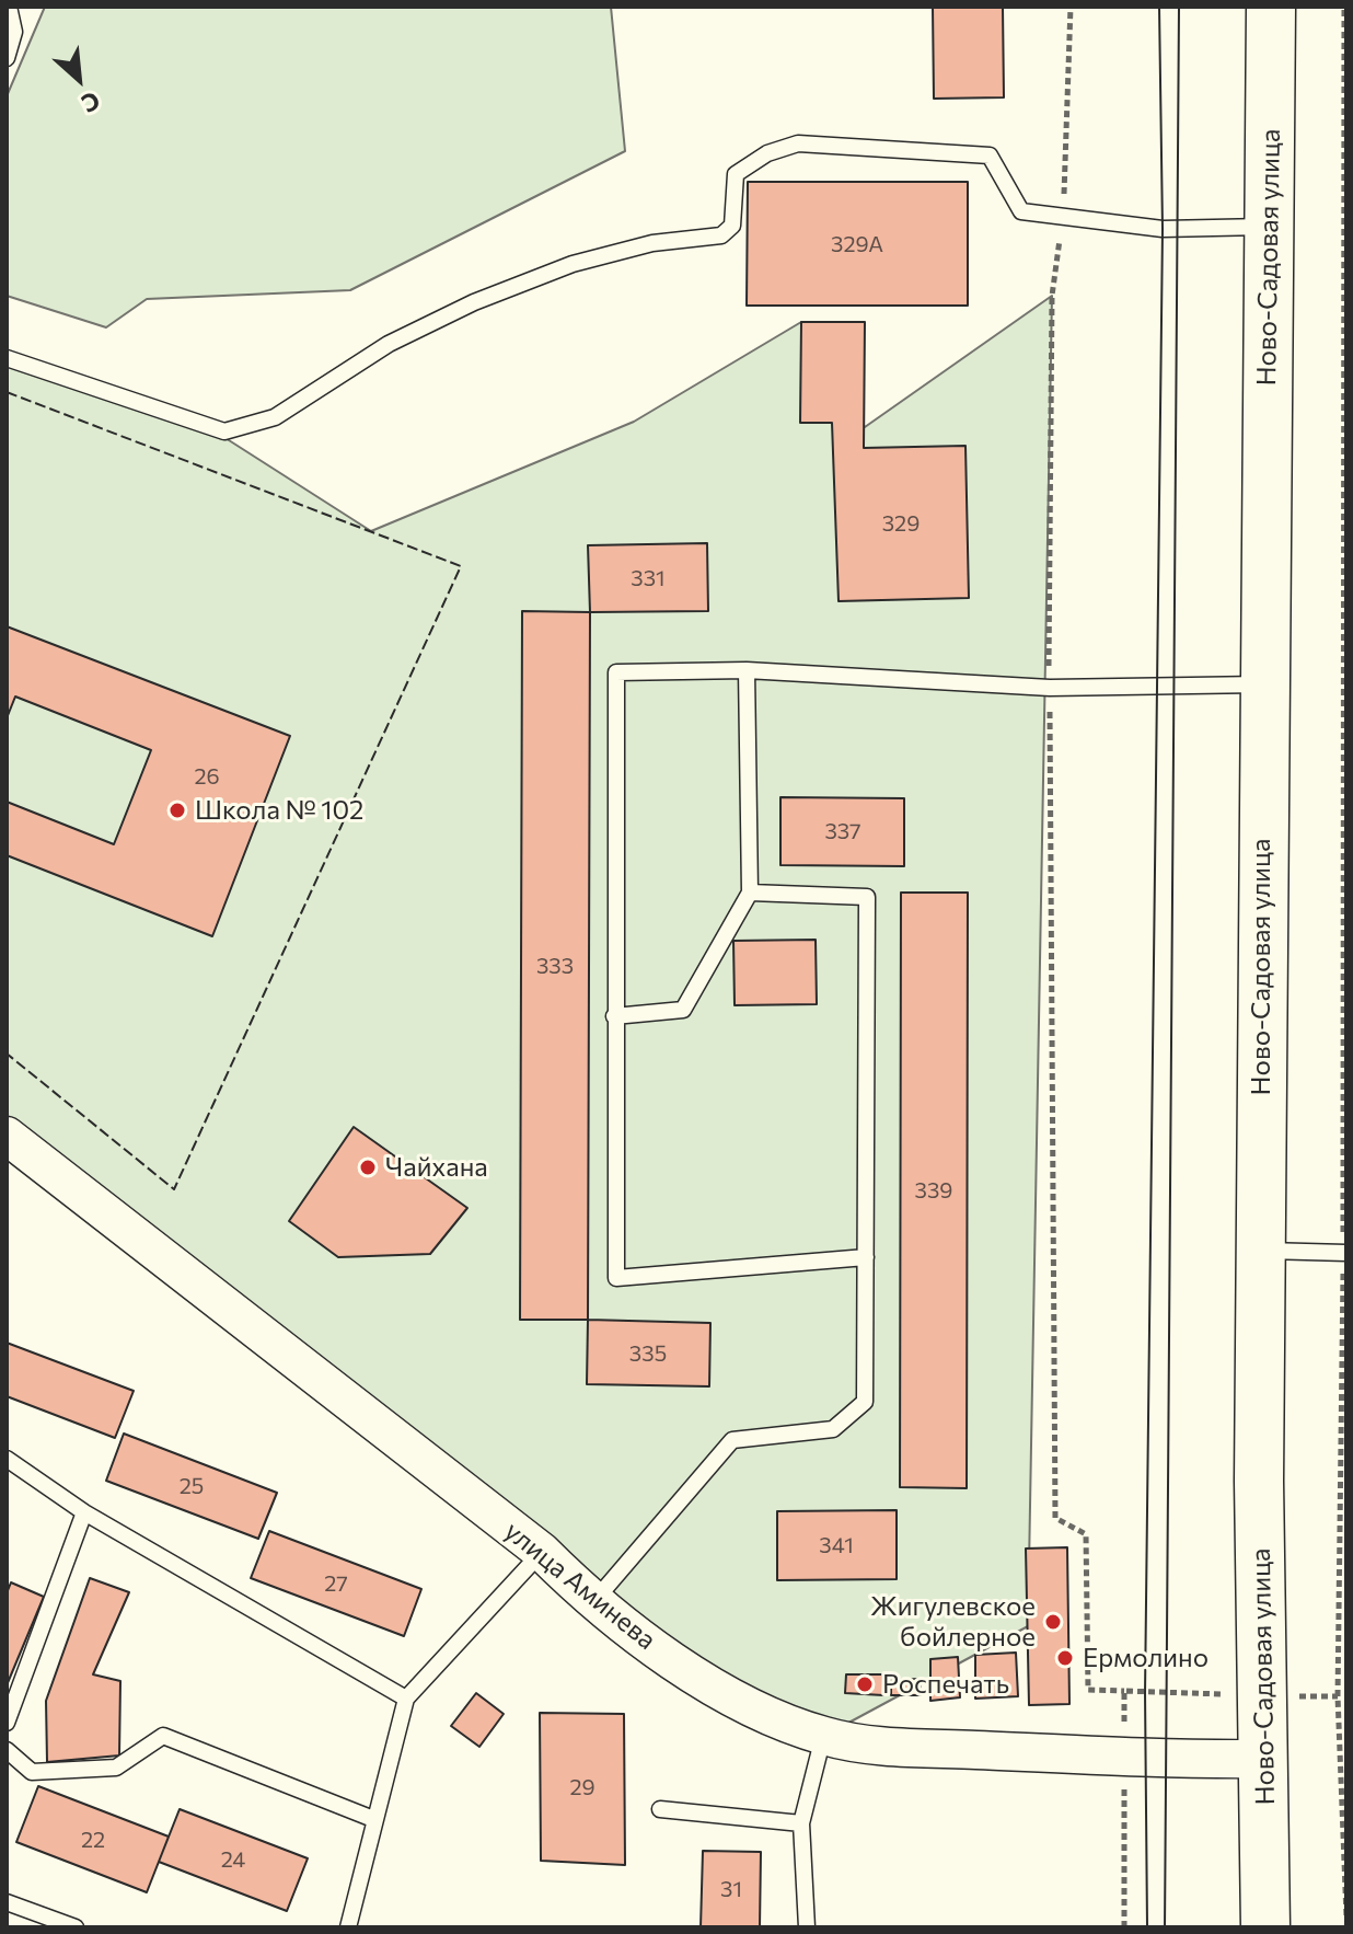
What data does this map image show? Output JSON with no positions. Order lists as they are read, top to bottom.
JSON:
{
  "streets": {
    "main road": ["Ново-Садовая улица"],
    "street": ["улица Аминева"]
  },
  "crossings": [
    ["Ново-Садовая улица", "улица Аминева"]
  ],
  "places": [
    "Школа № 102",
    "Чайхана",
    "Жигулевское бойлерное",
    "Ермолино",
    "Роспечать"
  ],
  "house_numbers": [
    "329А",
    "329",
    "331",
    "26",
    "337",
    "333",
    "339",
    "335",
    "25",
    "341",
    "27",
    "29",
    "22",
    "24",
    "31"
  ],
  "north": "bottom right"
}
